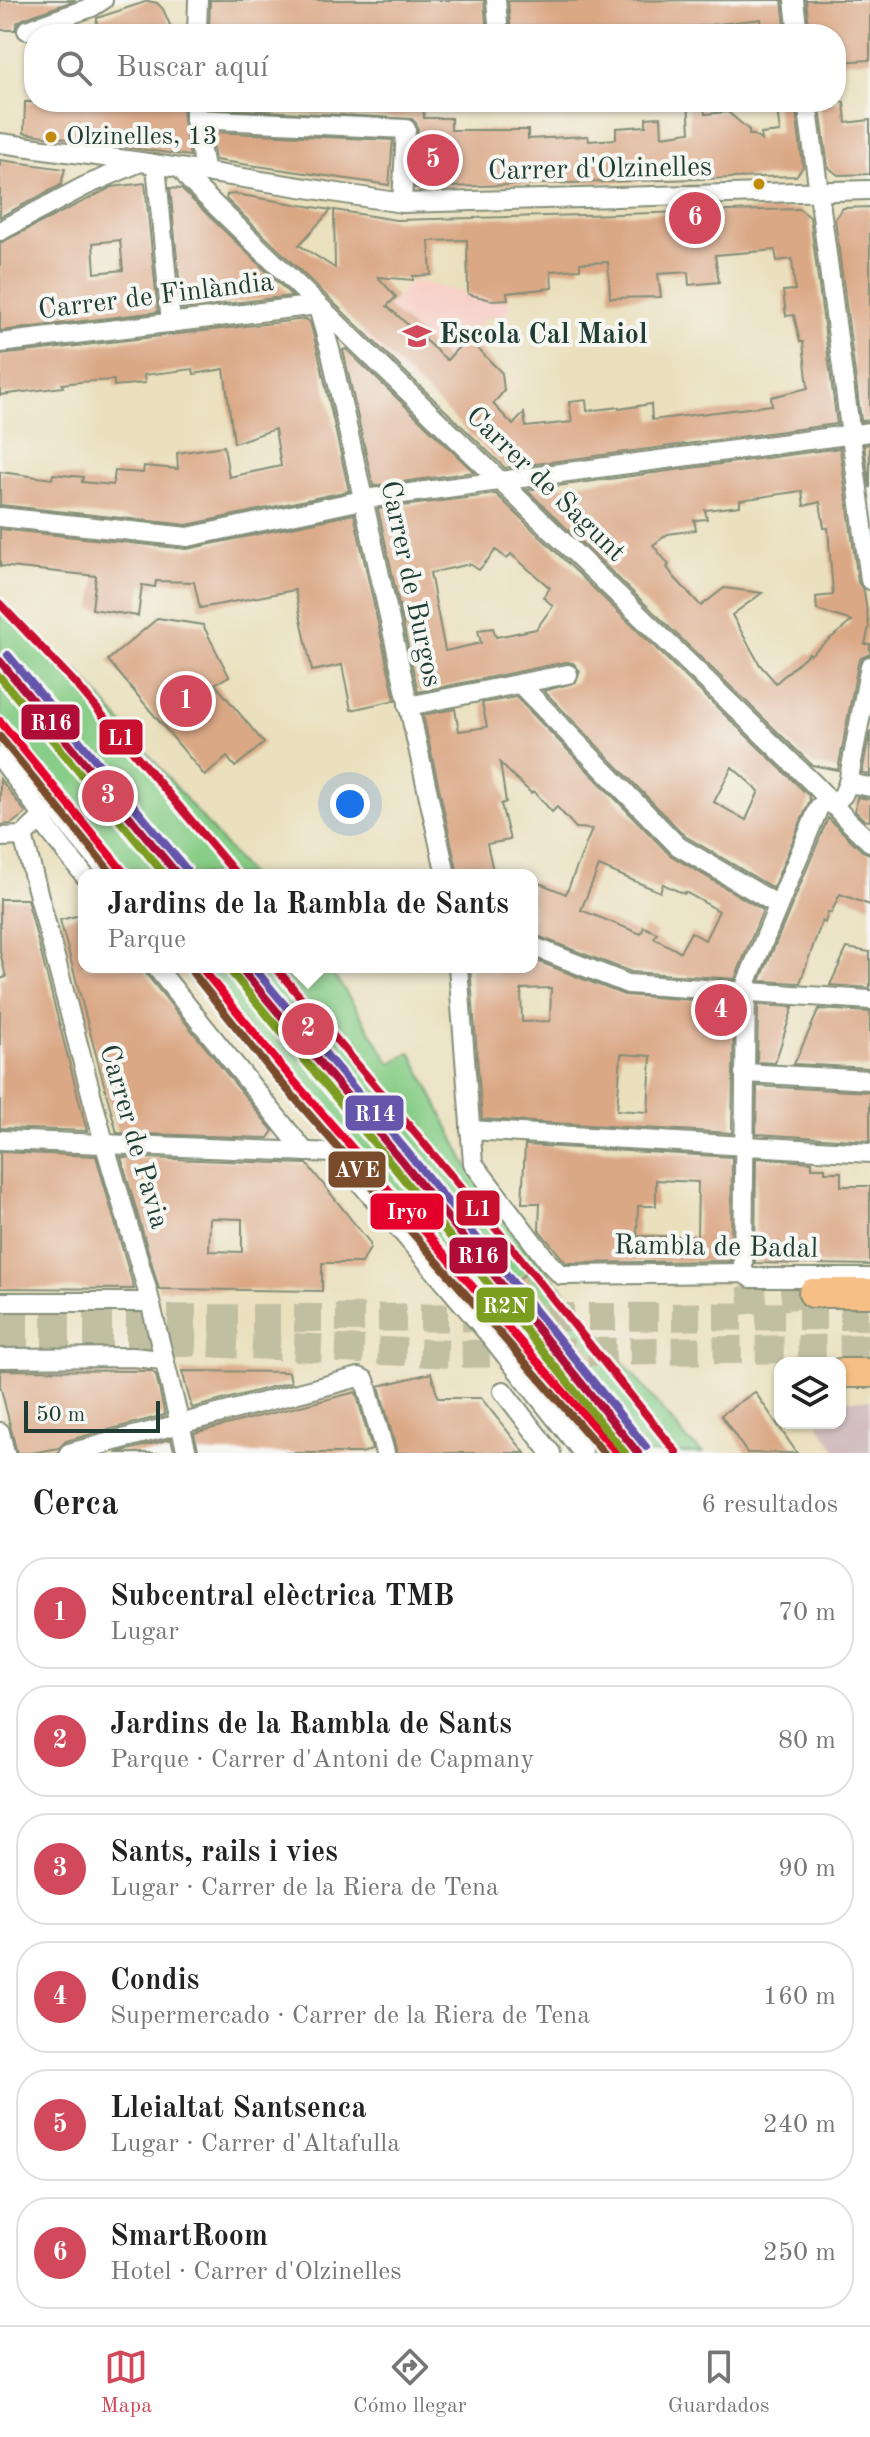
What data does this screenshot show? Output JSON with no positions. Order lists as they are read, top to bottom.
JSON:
{
  "streets": {
    "street": [
      "Carrer d'Olzinelles",
      "Carrer de Finlàndia",
      "Carrer de Sagunt",
      "Carrer de Burgos",
      "Carrer de Pavia",
      "Rambla de Badal"
    ]
  },
  "crossings": [
    ["Carrer d'Olzinelles", "Carrer de Sagunt"],
    ["Carrer de Finlàndia", "Carrer de Sagunt"],
    ["Carrer de Finlàndia", "Carrer de Burgos"],
    ["Carrer de Sagunt", "Carrer de Burgos"]
  ],
  "places": {
    "other": ["Olzinelles, 13"],
    "school or university": ["Escola Cal Maiol"]
  },
  "lines": [
    "transit line L1",
    "transit line R14",
    "transit line R16",
    "transit line R2N",
    "transit line Iryo",
    "transit line AVE"
  ],
  "scale_bar": "50 m",
  "page": {
    "search": "Buscar aquí",
    "pins": [
      "5",
      "6",
      "1",
      "3",
      "4",
      "2"
    ],
    "popup": ["Jardins de la Rambla de Sants", "Parque"],
    "scale": "50 m",
    "heading": ["Cerca", "6 resultados"],
    "list": [
      {
        "mark": "1",
        "name": "Subcentral elèctrica TMB",
        "note": "Lugar",
        "value": "70 m"
      },
      {
        "mark": "2",
        "name": "Jardins de la Rambla de Sants",
        "note": "Parque · Carrer d'Antoni de Capmany",
        "value": "80 m"
      },
      {
        "mark": "3",
        "name": "Sants, rails i vies",
        "note": "Lugar · Carrer de la Riera de Tena",
        "value": "90 m"
      },
      {
        "mark": "4",
        "name": "Condis",
        "note": "Supermercado · Carrer de la Riera de Tena",
        "value": "160 m"
      },
      {
        "mark": "5",
        "name": "Lleialtat Santsenca",
        "note": "Lugar · Carrer d'Altafulla",
        "value": "240 m"
      },
      {
        "mark": "6",
        "name": "SmartRoom",
        "note": "Hotel · Carrer d'Olzinelles",
        "value": "250 m"
      }
    ],
    "nav": ["Mapa", "Cómo llegar", "Guardados"]
  }
}
